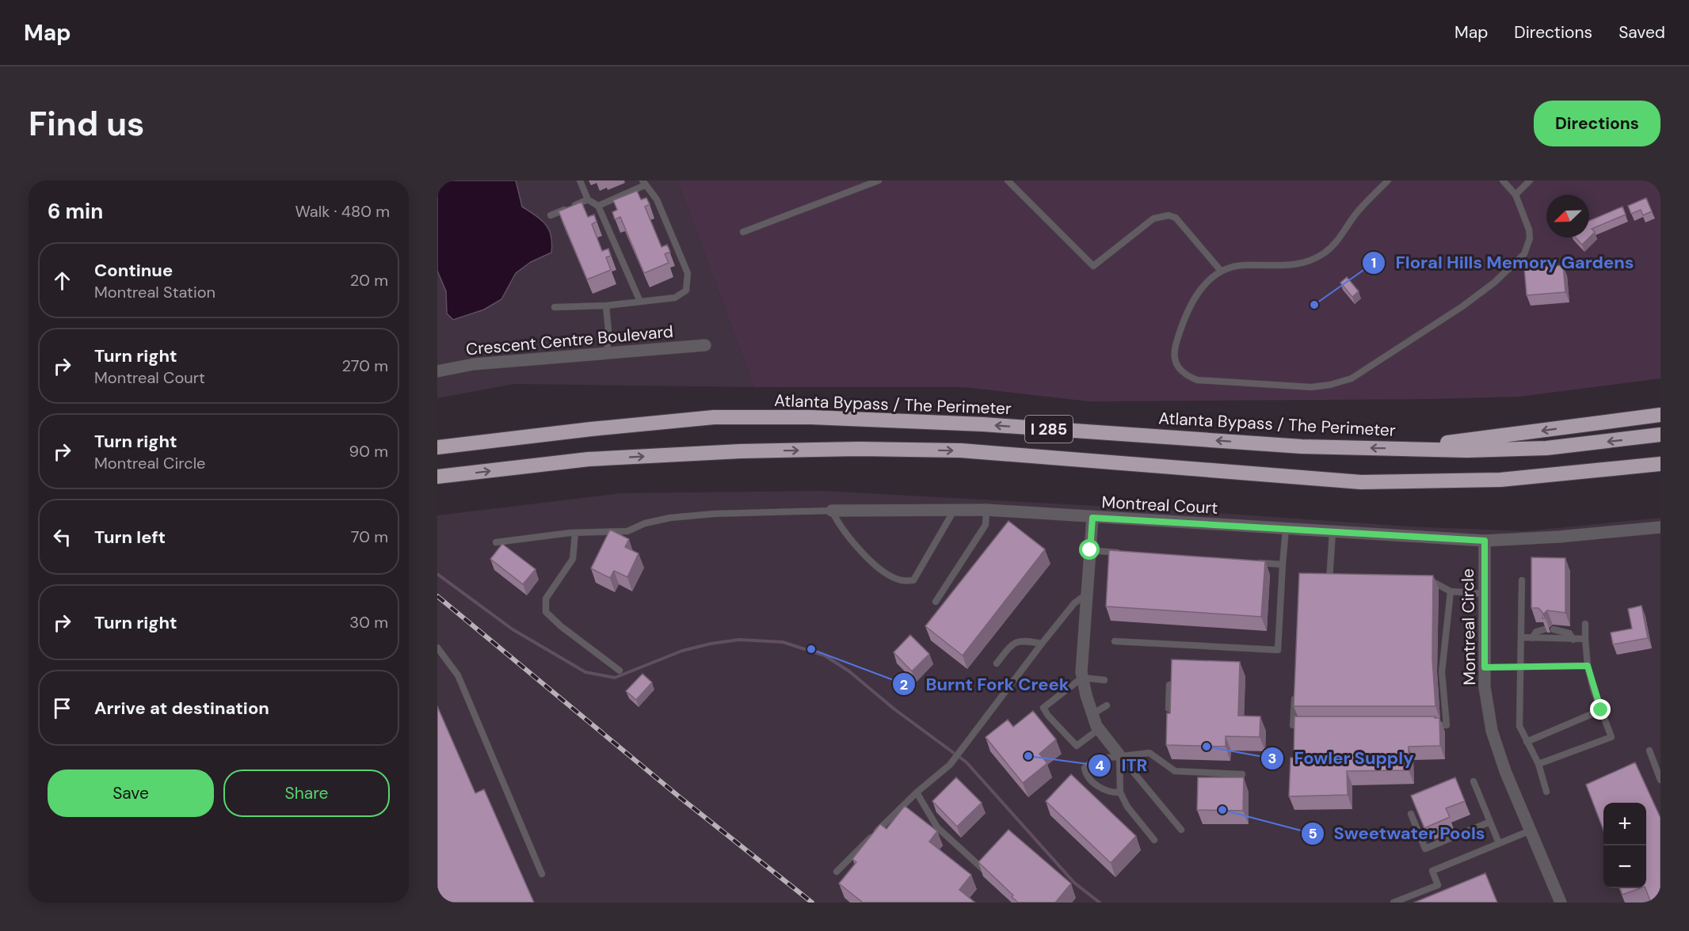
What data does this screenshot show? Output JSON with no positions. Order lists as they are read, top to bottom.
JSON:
{
  "streets": {
    "highway": ["Atlanta Bypass / The Perimeter", "I 285"],
    "street": ["Crescent Centre Boulevard", "Montreal Court", "Montreal Circle"]
  },
  "crossings": [
    ["Montreal Court", "Montreal Circle"]
  ],
  "places": [
    "Floral Hills Memory Gardens",
    "Burnt Fork Creek",
    "Fowler Supply",
    "ITR",
    "Sweetwater Pools"
  ],
  "north": "bottom left",
  "page": {
    "header": "Map",
    "nav": ["Map", "Directions", "Saved"],
    "buttons": [
      "Directions",
      ["Save", "Share"]
    ],
    "title": "Find us",
    "heading": ["6 min", "Walk · 480 m"],
    "list": [
      ["Continue", "Montreal Station", "20 m"],
      ["Turn right", "Montreal Court", "270 m"],
      ["Turn right", "Montreal Circle", "90 m"],
      ["Turn left", "70 m"],
      ["Turn right", "30 m"],
      "Arrive at destination"
    ],
    "map_buttons": ["+", "−"]
  }
}
